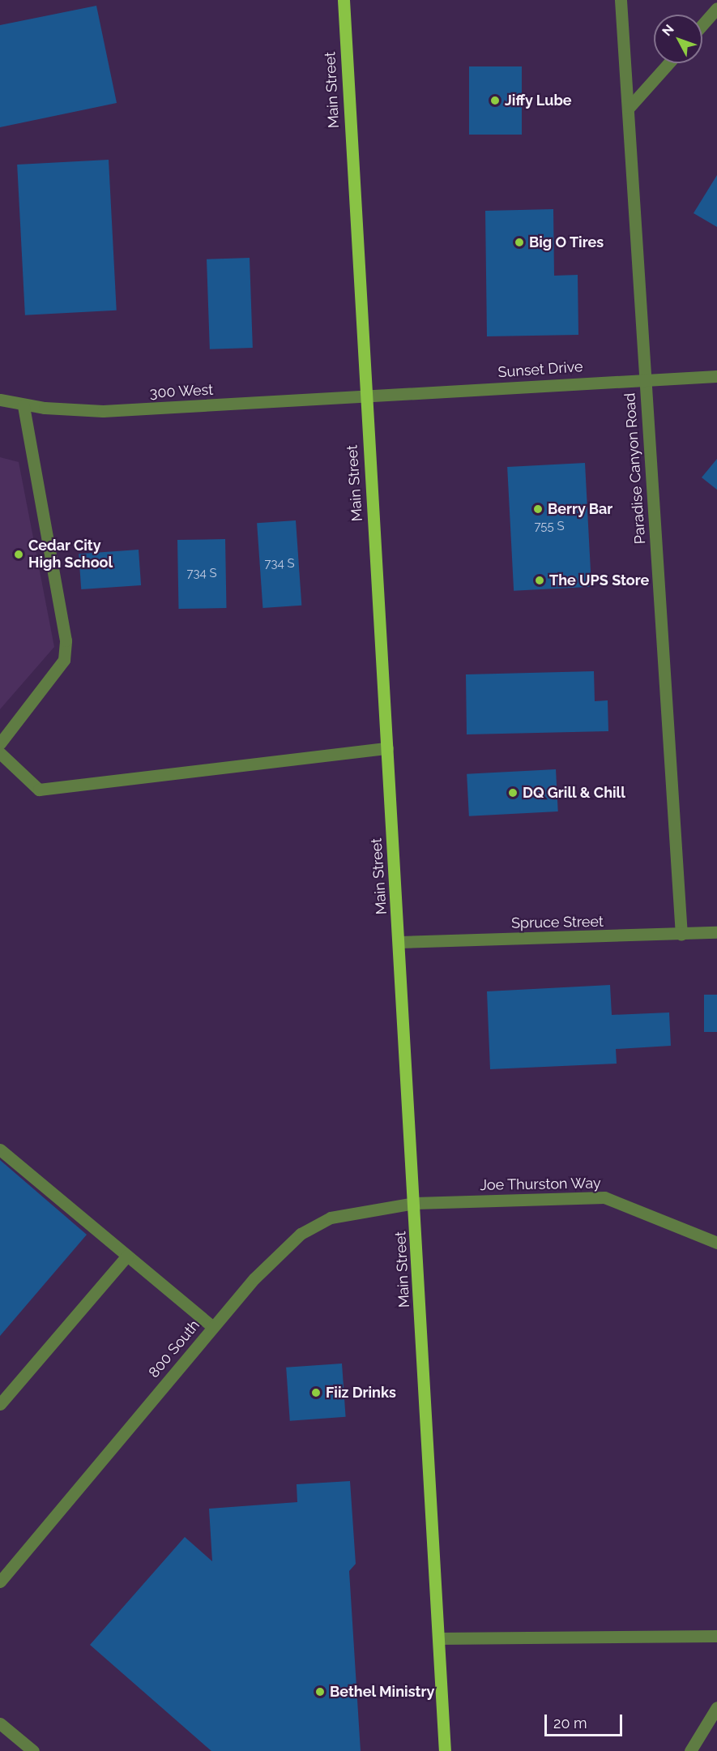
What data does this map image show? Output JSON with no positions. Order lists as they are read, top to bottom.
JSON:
{
  "streets": {
    "main road": ["Main Street"],
    "street": [
      "Sunset Drive",
      "300 West",
      "Paradise Canyon Road",
      "Spruce Street",
      "Joe Thurston Way",
      "800 South"
    ]
  },
  "crossings": [
    ["Main Street", "Sunset Drive"],
    ["Main Street", "300 West"],
    ["Main Street", "Spruce Street"],
    ["Main Street", "Joe Thurston Way"],
    ["Main Street", "800 South"],
    ["Sunset Drive", "300 West"],
    ["Sunset Drive", "Paradise Canyon Road"],
    ["Paradise Canyon Road", "Spruce Street"],
    ["Joe Thurston Way", "800 South"]
  ],
  "places": [
    "Jiffy Lube",
    "Big O Tires",
    "Berry Bar",
    "Cedar City High School",
    "The UPS Store",
    "DQ Grill & Chill",
    "Fiiz Drinks",
    "Bethel Ministry"
  ],
  "house_numbers": ["755 S", "734 S", "734 S"],
  "scale_bar": "20 m",
  "north": "top left"
}
